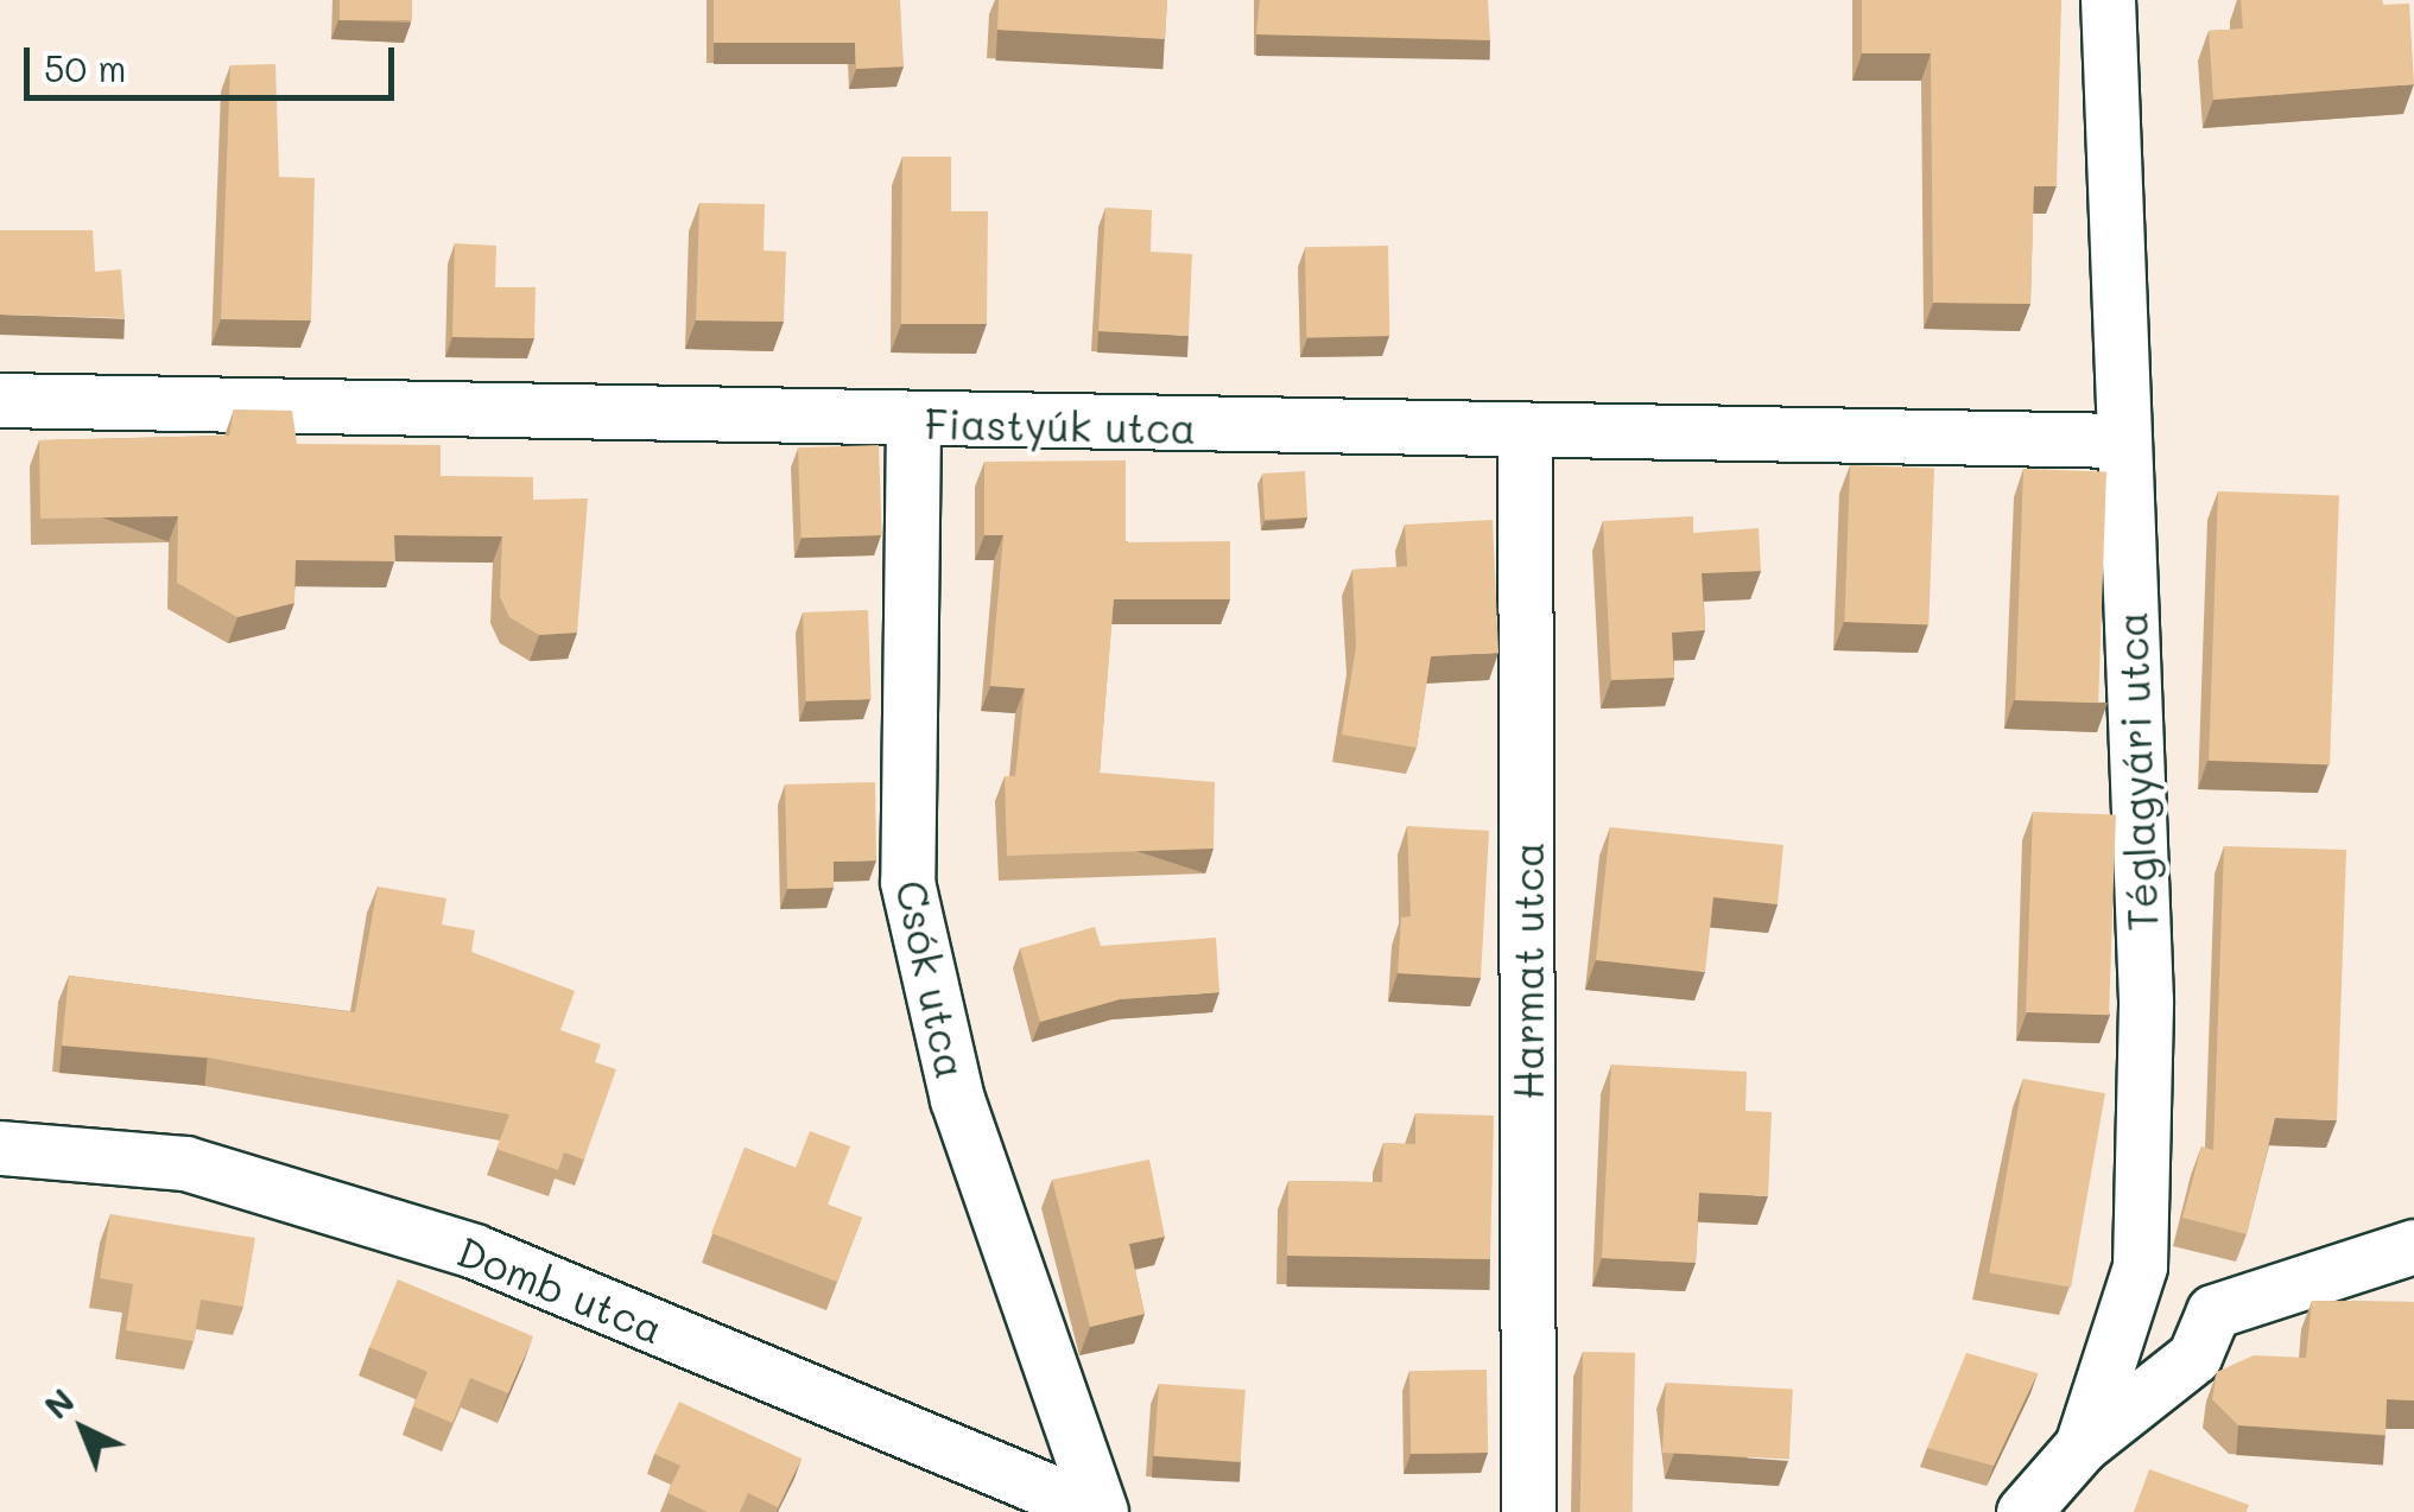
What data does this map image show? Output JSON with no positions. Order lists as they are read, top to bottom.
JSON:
{
  "streets": {
    "street": [
      "Fiastyúk utca",
      "Téglagyári utca",
      "Harmat utca",
      "Csók utca",
      "Domb utca"
    ]
  },
  "crossings": [
    ["Fiastyúk utca", "Téglagyári utca"],
    ["Fiastyúk utca", "Harmat utca"],
    ["Fiastyúk utca", "Csók utca"],
    ["Csók utca", "Domb utca"]
  ],
  "scale_bar": "50 m",
  "north": "top left"
}
